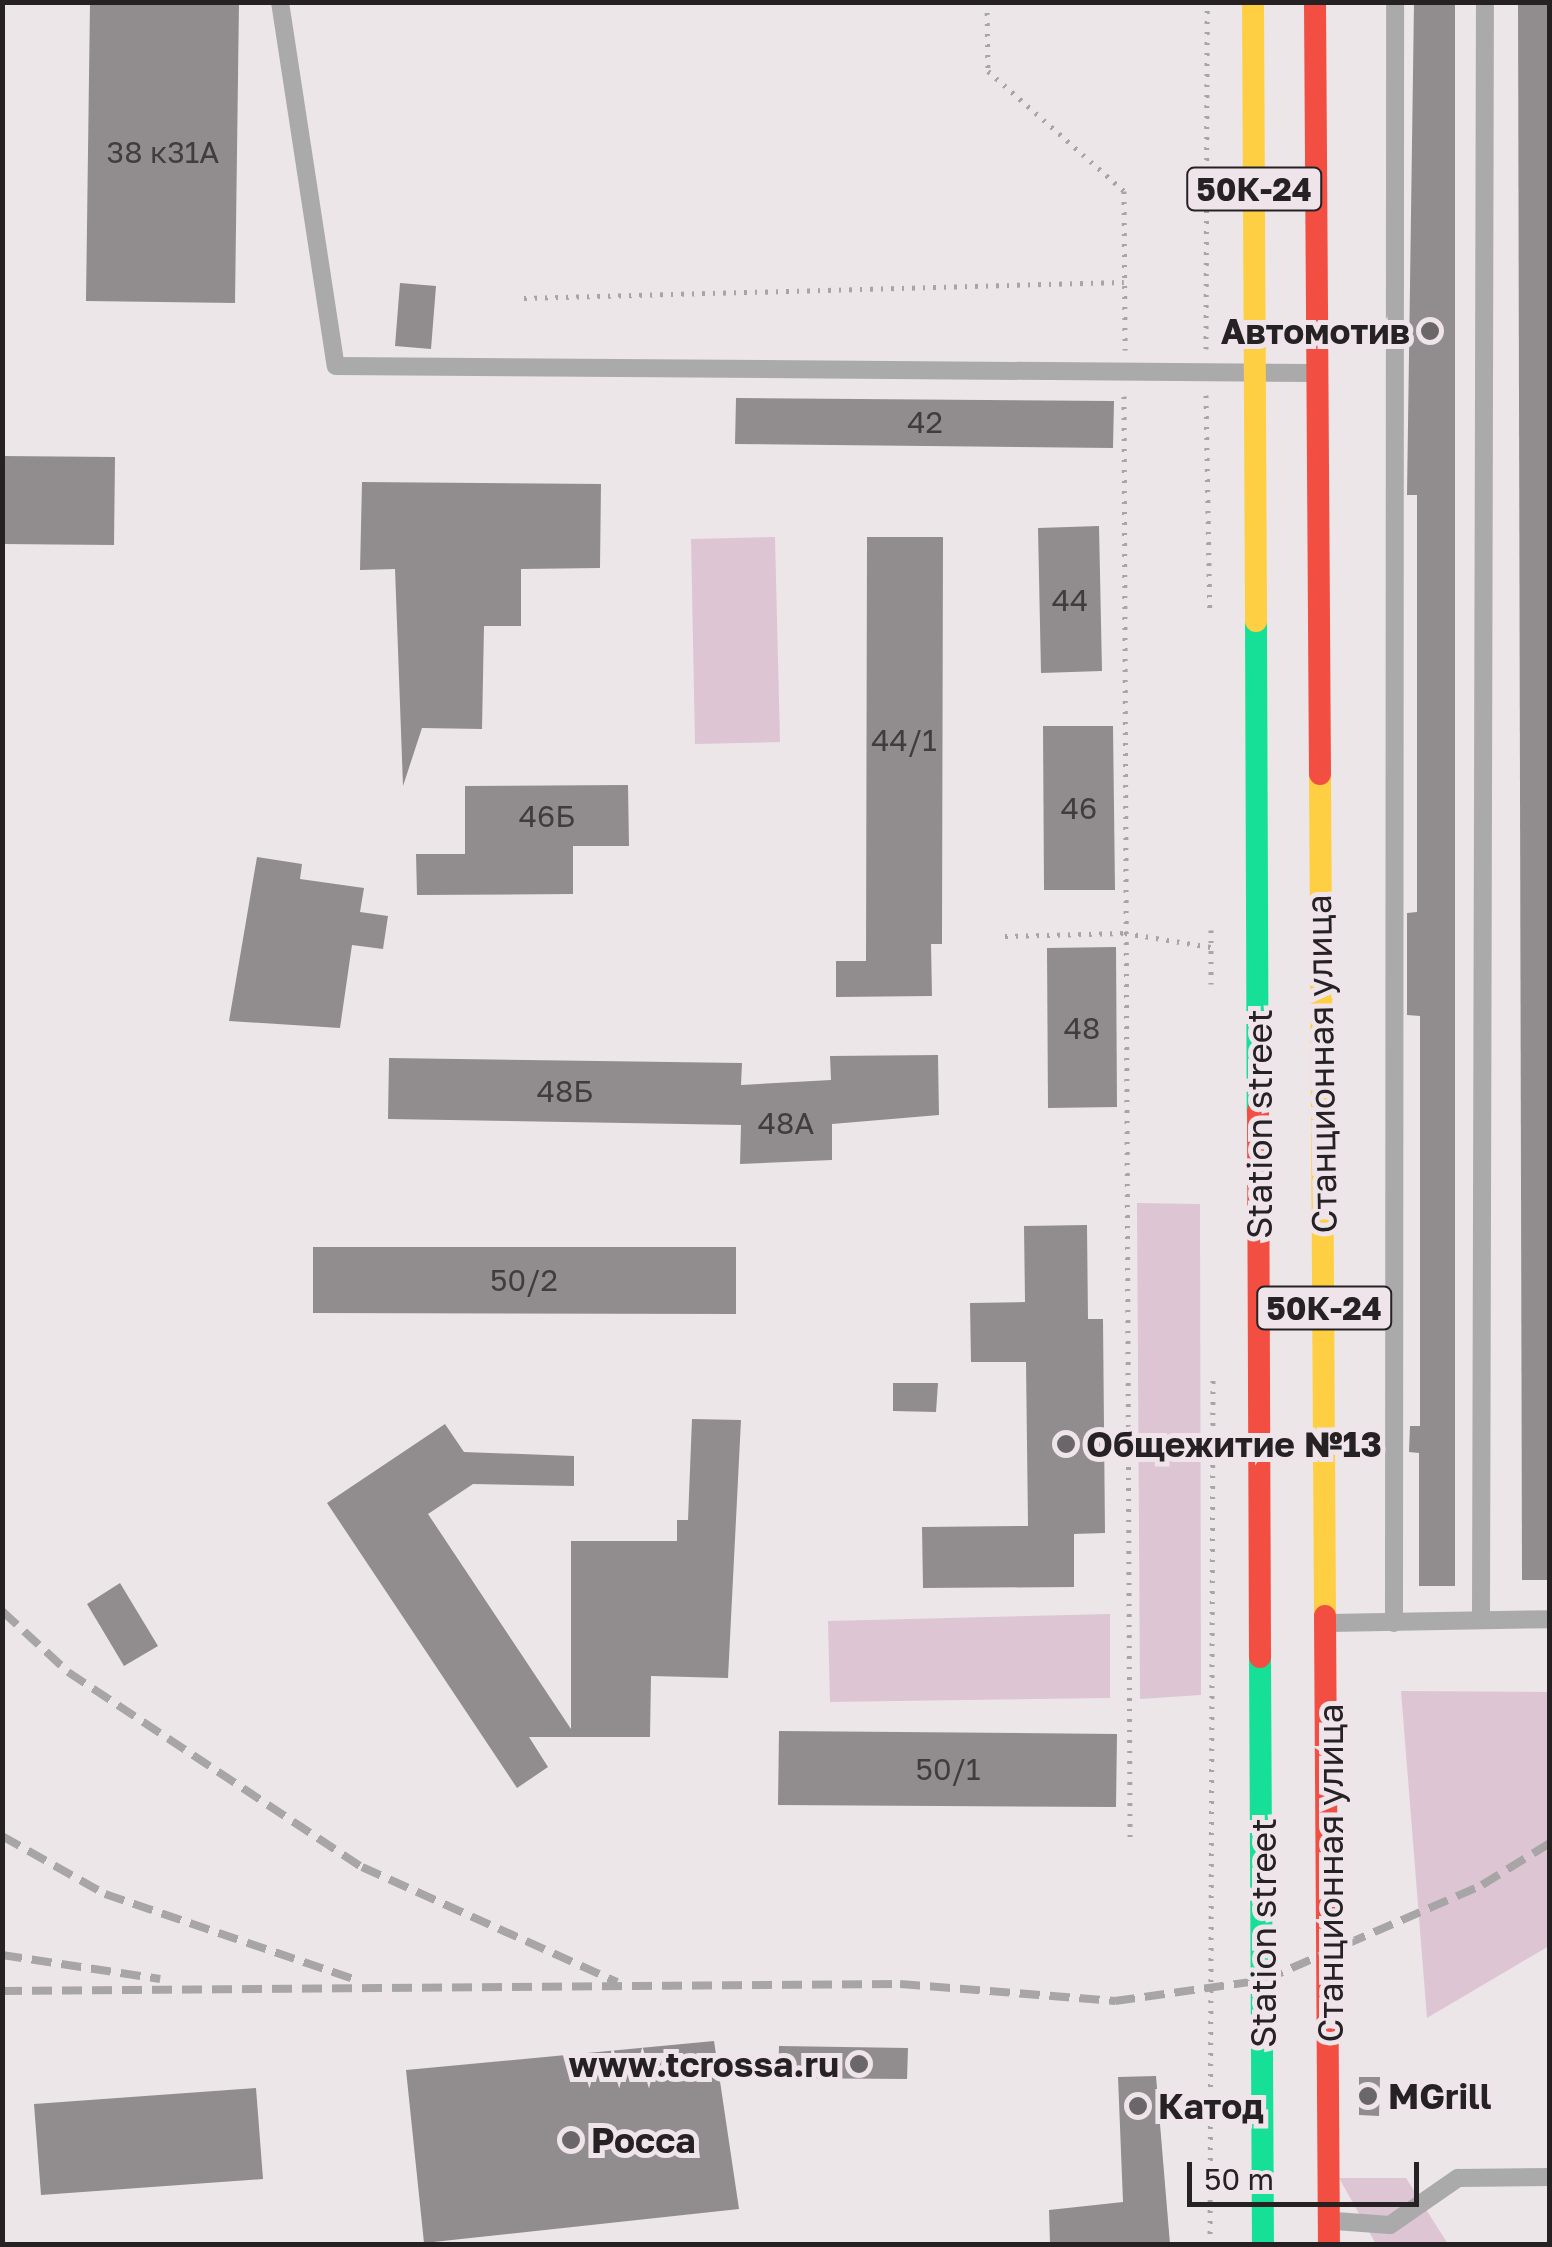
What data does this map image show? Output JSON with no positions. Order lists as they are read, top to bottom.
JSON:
{
  "streets": {
    "main road": ["50К-24", "Станционная улица", "Station street"]
  },
  "places": [
    "Автомотив",
    "Общежитие №13",
    "www.tcrossa.ru",
    "MGrill",
    "Катод",
    "Росса"
  ],
  "house_numbers": [
    "38 к31А",
    "42",
    "44",
    "44/1",
    "46",
    "46Б",
    "48",
    "48Б",
    "48А",
    "50/2",
    "50/1"
  ],
  "scale_bar": "50 m"
}
